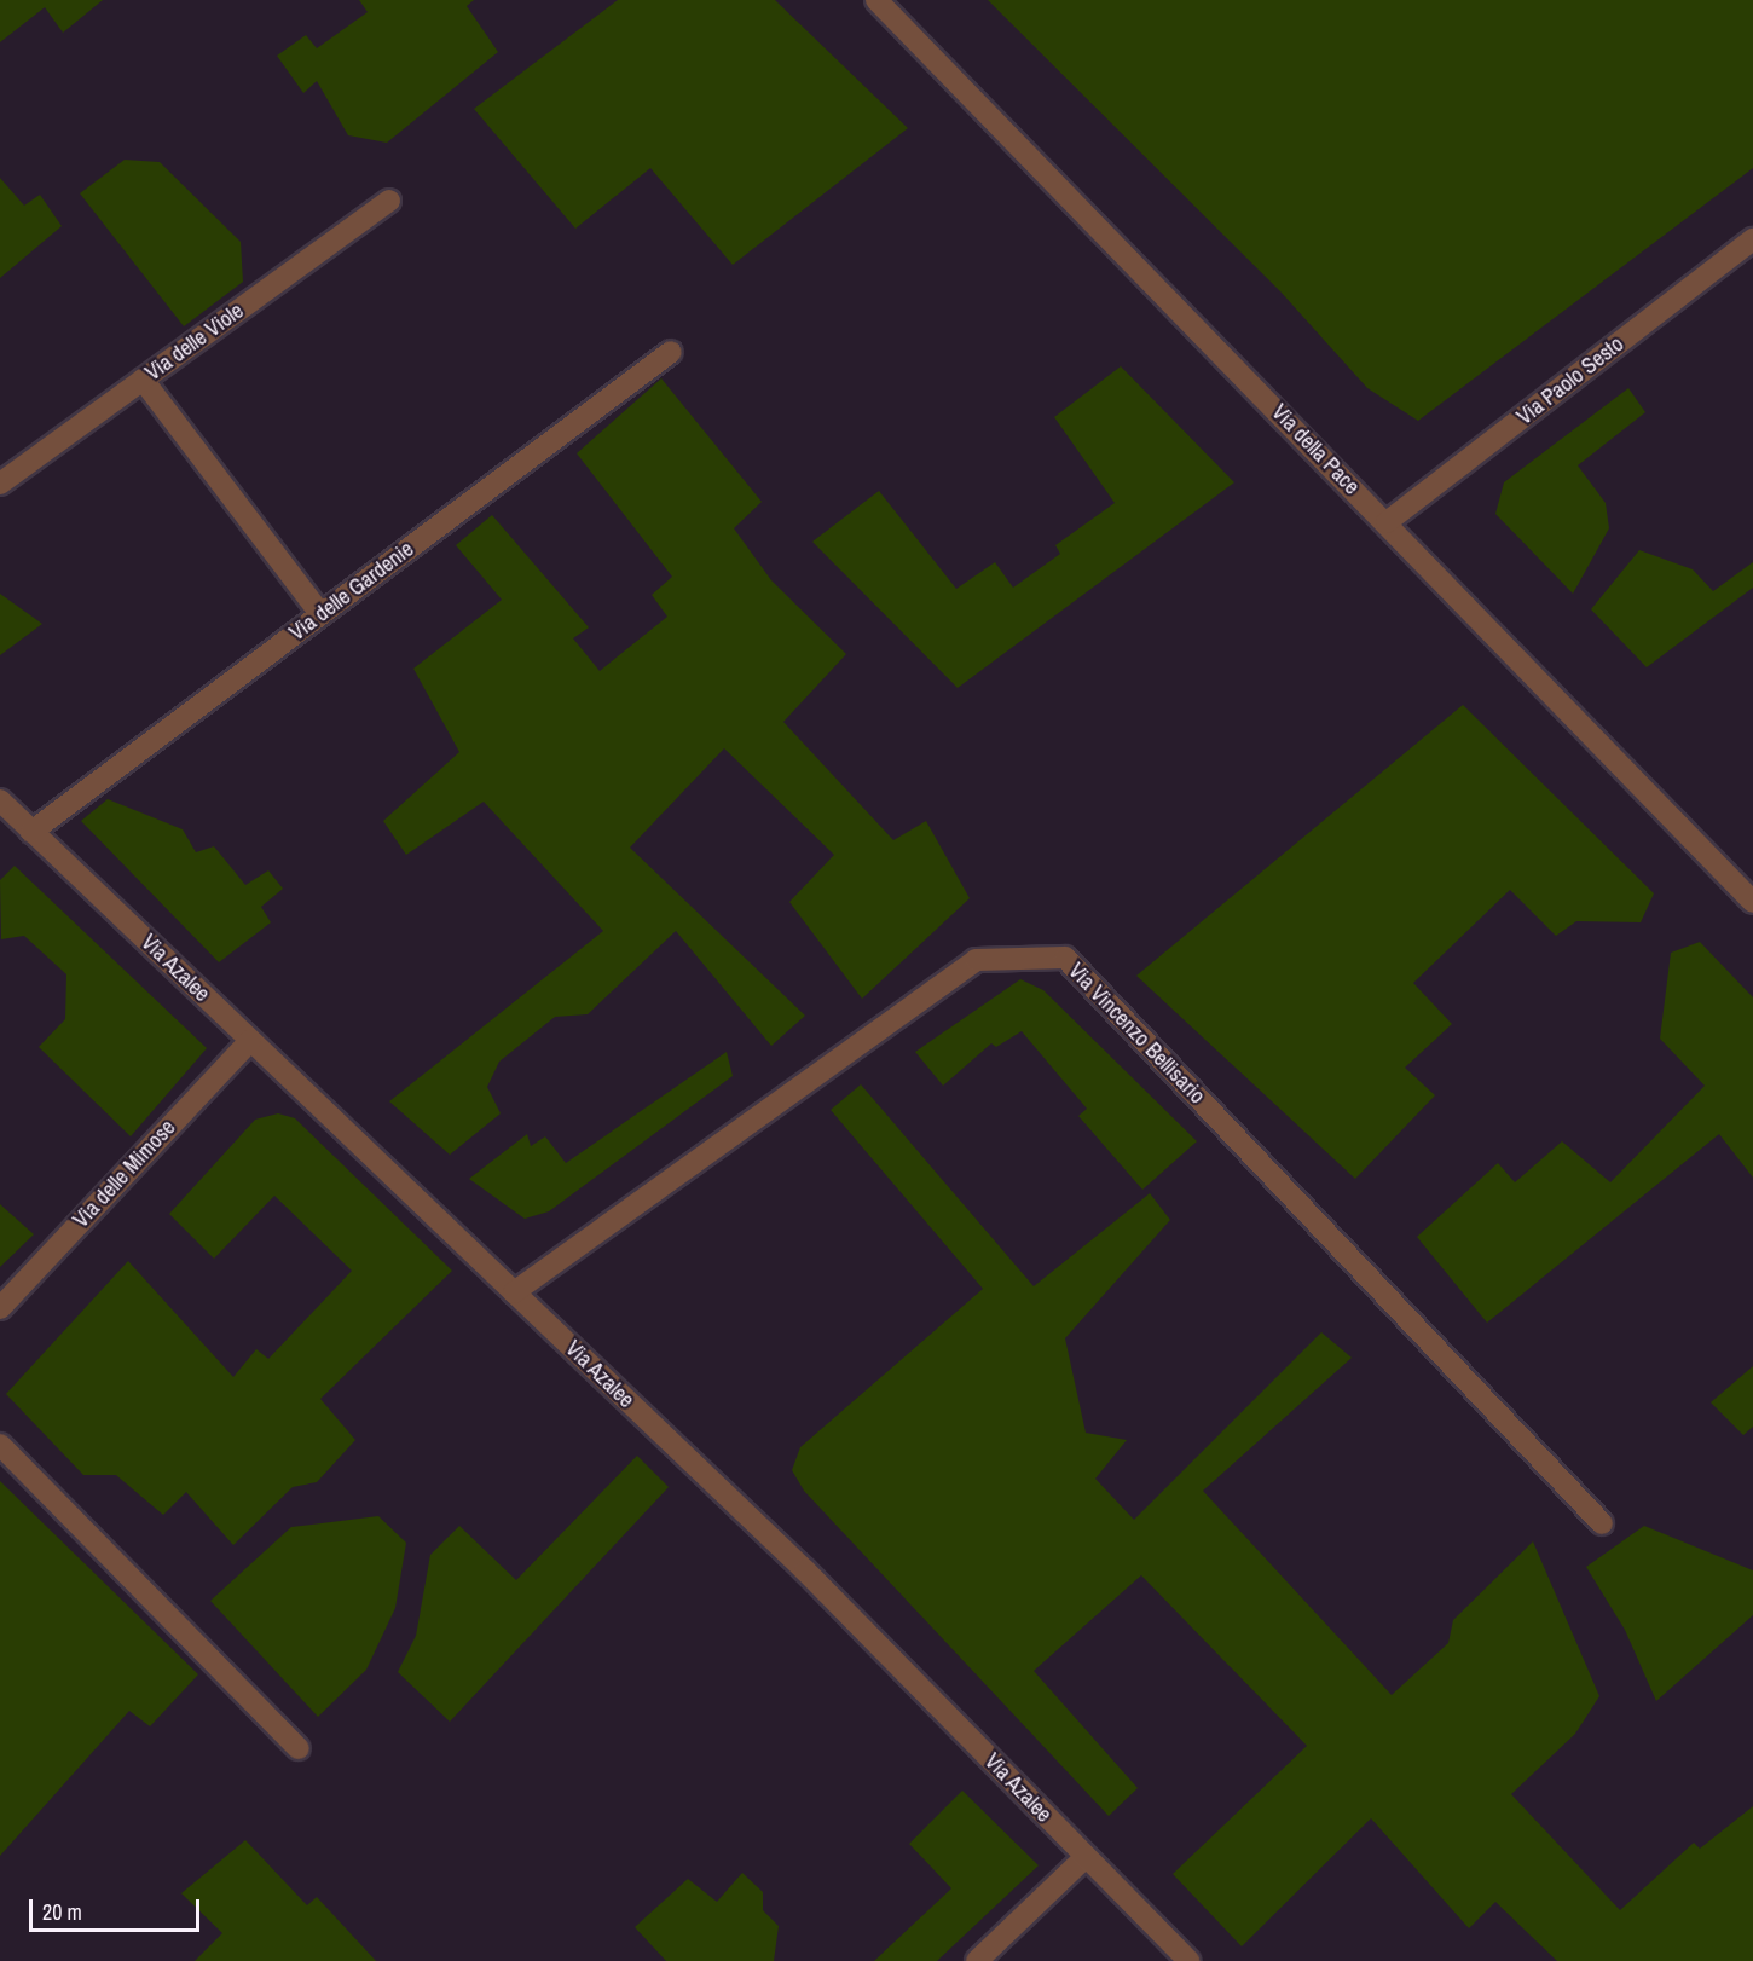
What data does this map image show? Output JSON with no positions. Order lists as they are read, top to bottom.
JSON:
{
  "streets": {
    "street": [
      "Via delle Viole",
      "Via Paolo Sesto",
      "Via della Pace",
      "Via delle Gardenie",
      "Via Azalee",
      "Via Vincenzo Bellisario",
      "Via delle Mimose"
    ]
  },
  "crossings": [
    ["Via Paolo Sesto", "Via della Pace"],
    ["Via delle Gardenie", "Via Azalee"],
    ["Via Azalee", "Via Vincenzo Bellisario"],
    ["Via Azalee", "Via delle Mimose"]
  ],
  "scale_bar": "20 m"
}
